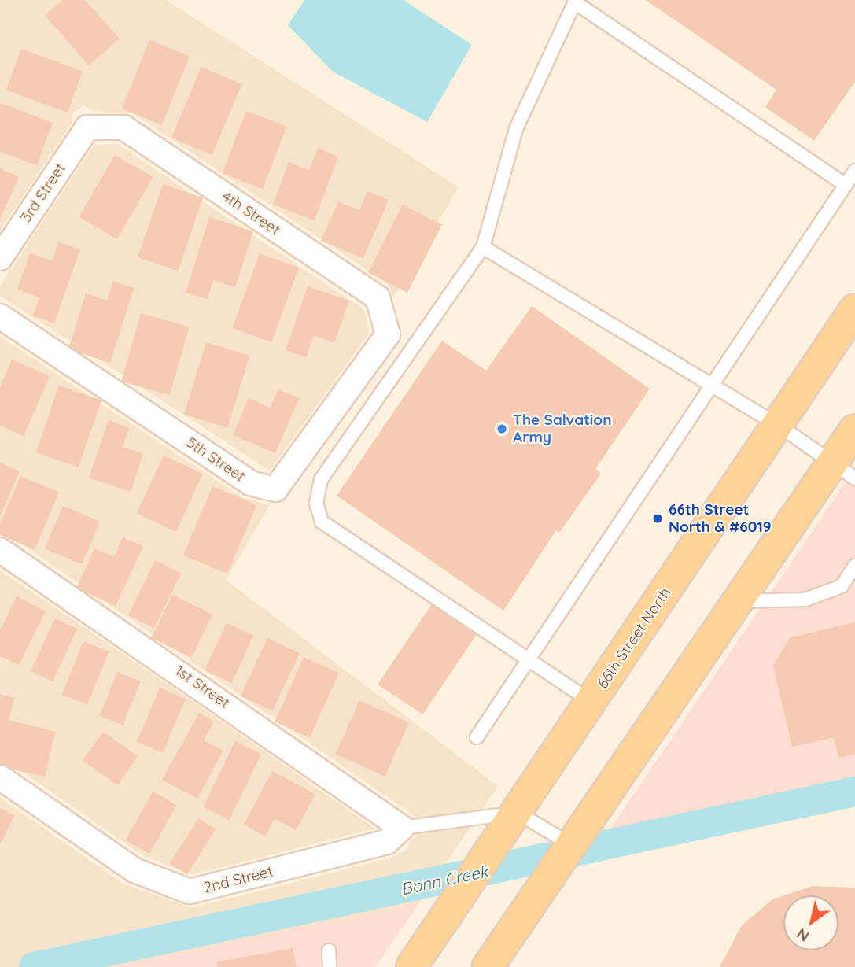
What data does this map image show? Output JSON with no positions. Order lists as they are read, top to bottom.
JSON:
{
  "streets": {
    "main road": ["66th Street North"],
    "street": [
      "3rd Street",
      "4th Street",
      "5th Street",
      "1st Street",
      "2nd Street"
    ]
  },
  "crossings": [
    ["3rd Street", "4th Street"],
    ["4th Street", "5th Street"],
    ["1st Street", "2nd Street"]
  ],
  "water": ["Bonn Creek"],
  "places": ["The Salvation Army", "66th Street North & #6019"],
  "north": "bottom left"
}
